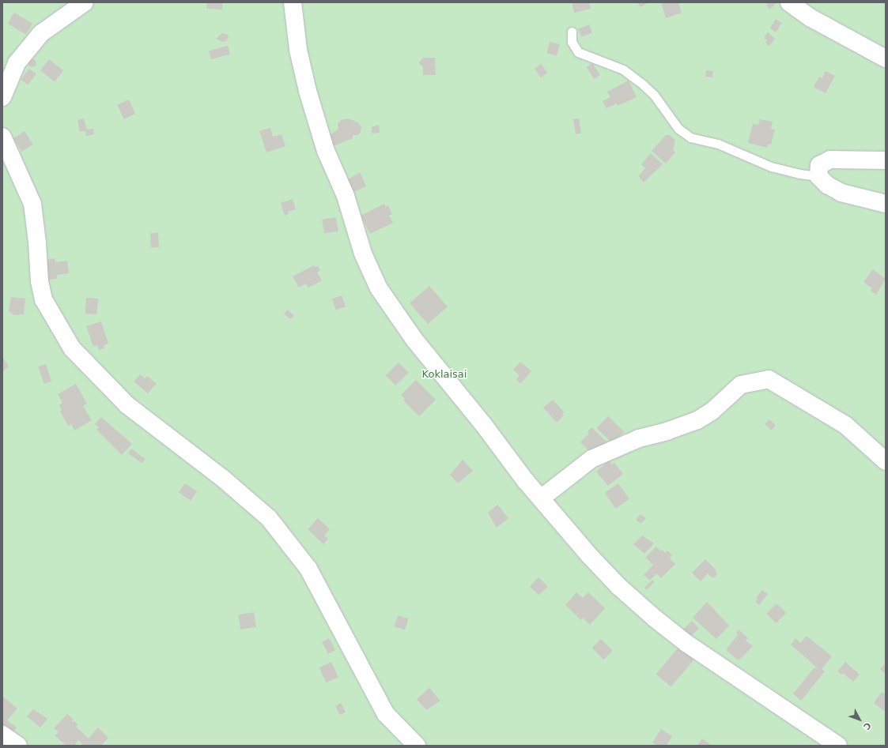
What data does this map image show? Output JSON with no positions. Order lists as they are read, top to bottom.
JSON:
{
  "parks": ["Koklaisai"],
  "north": "bottom right"
}
